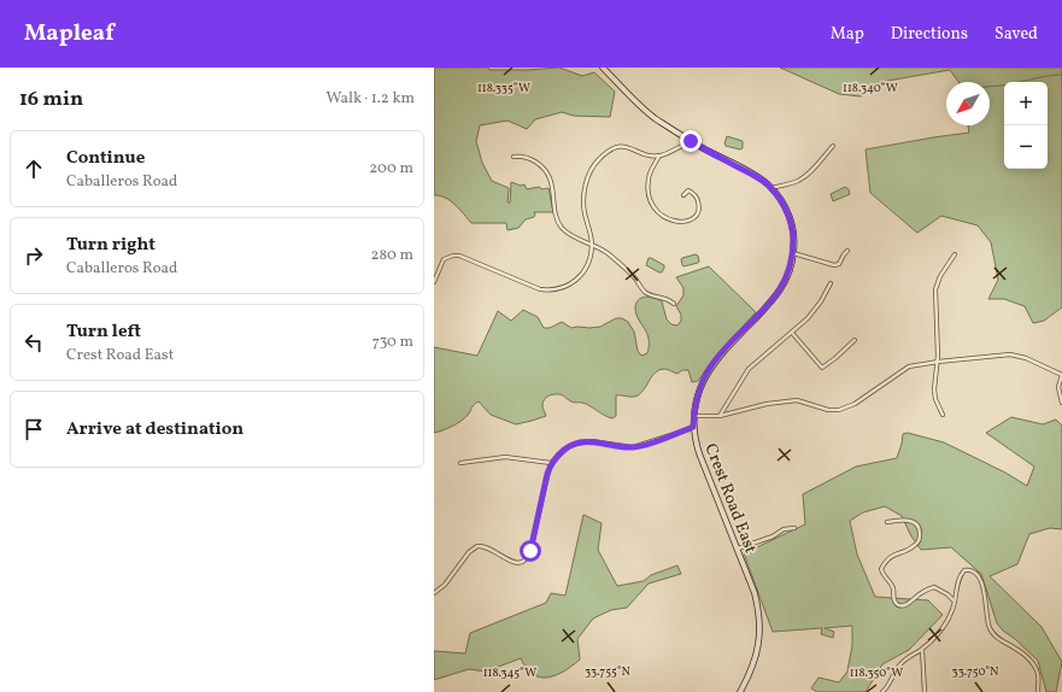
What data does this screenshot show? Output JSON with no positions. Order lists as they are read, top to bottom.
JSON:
{
  "streets": {
    "street": ["Crest Road East"]
  },
  "north": "bottom left",
  "page": {
    "header": "Mapleaf",
    "nav": ["Map", "Directions", "Saved"],
    "heading": ["16 min", "Walk · 1.2 km"],
    "map_buttons": ["+", "−"],
    "list": [
      ["Continue", "Caballeros Road", "200 m"],
      ["Turn right", "Caballeros Road", "280 m"],
      ["Turn left", "Crest Road East", "730 m"],
      "Arrive at destination"
    ]
  },
  "coordinates": [
    "118.335°W",
    "118.340°W",
    "33.755°N",
    "33.750°N",
    "118.345°W",
    "118.350°W"
  ]
}
